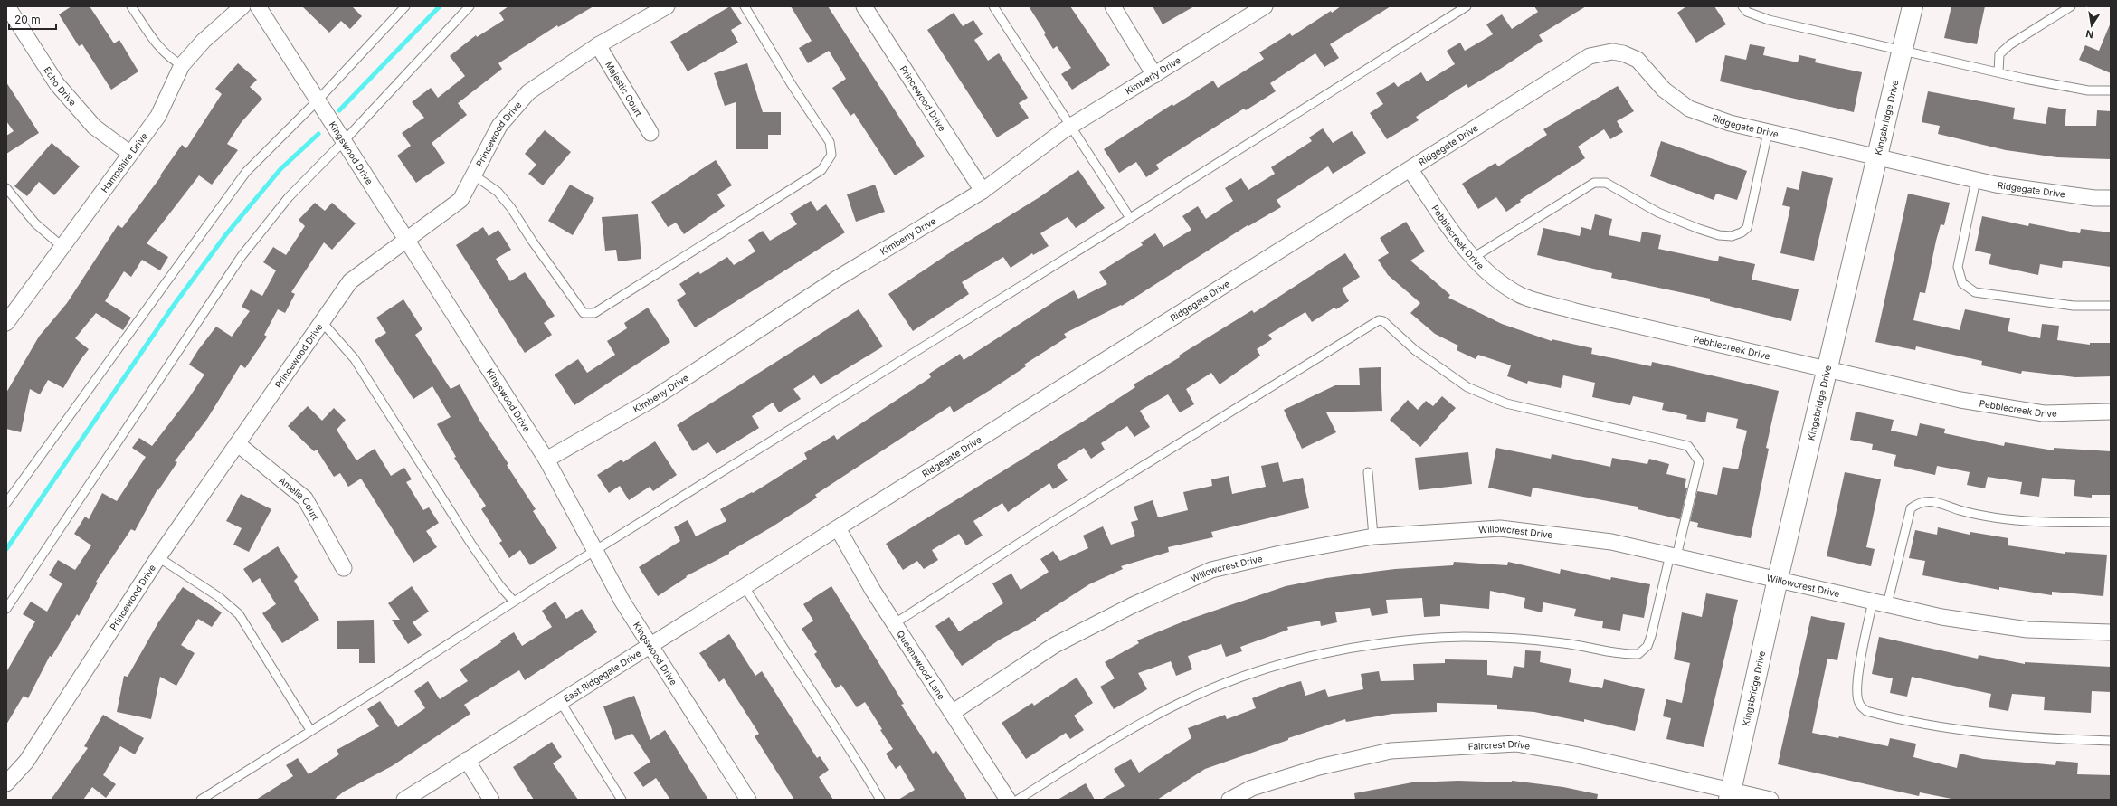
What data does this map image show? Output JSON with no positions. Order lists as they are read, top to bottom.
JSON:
{
  "streets": {
    "street": [
      "Kimberly Drive",
      "Echo Drive",
      "Majestic Court",
      "Princewood Drive",
      "Kingsbridge Drive",
      "Ridgegate Drive",
      "Kingswood Drive",
      "Hampshire Drive",
      "Pebblecreek Drive",
      "Amelia Court",
      "Willowcrest Drive",
      "Queenswood Lane",
      "East Ridgegate Drive",
      "Faircrest Drive"
    ]
  },
  "crossings": [
    ["Kimberly Drive", "Princewood Drive"],
    ["Kimberly Drive", "Kingswood Drive"],
    ["Echo Drive", "Hampshire Drive"],
    ["Majestic Court", "Princewood Drive"],
    ["Princewood Drive", "Kingswood Drive"],
    ["Princewood Drive", "Amelia Court"],
    ["Kingsbridge Drive", "Ridgegate Drive"],
    ["Kingsbridge Drive", "Pebblecreek Drive"],
    ["Kingsbridge Drive", "Willowcrest Drive"],
    ["Kingsbridge Drive", "Faircrest Drive"],
    ["Ridgegate Drive", "Pebblecreek Drive"],
    ["Ridgegate Drive", "Queenswood Lane"],
    ["Ridgegate Drive", "East Ridgegate Drive"],
    ["Kingswood Drive", "East Ridgegate Drive"],
    ["Willowcrest Drive", "Queenswood Lane"],
    ["Queenswood Lane", "East Ridgegate Drive"]
  ],
  "scale_bar": "20 m",
  "north": "bottom"
}
